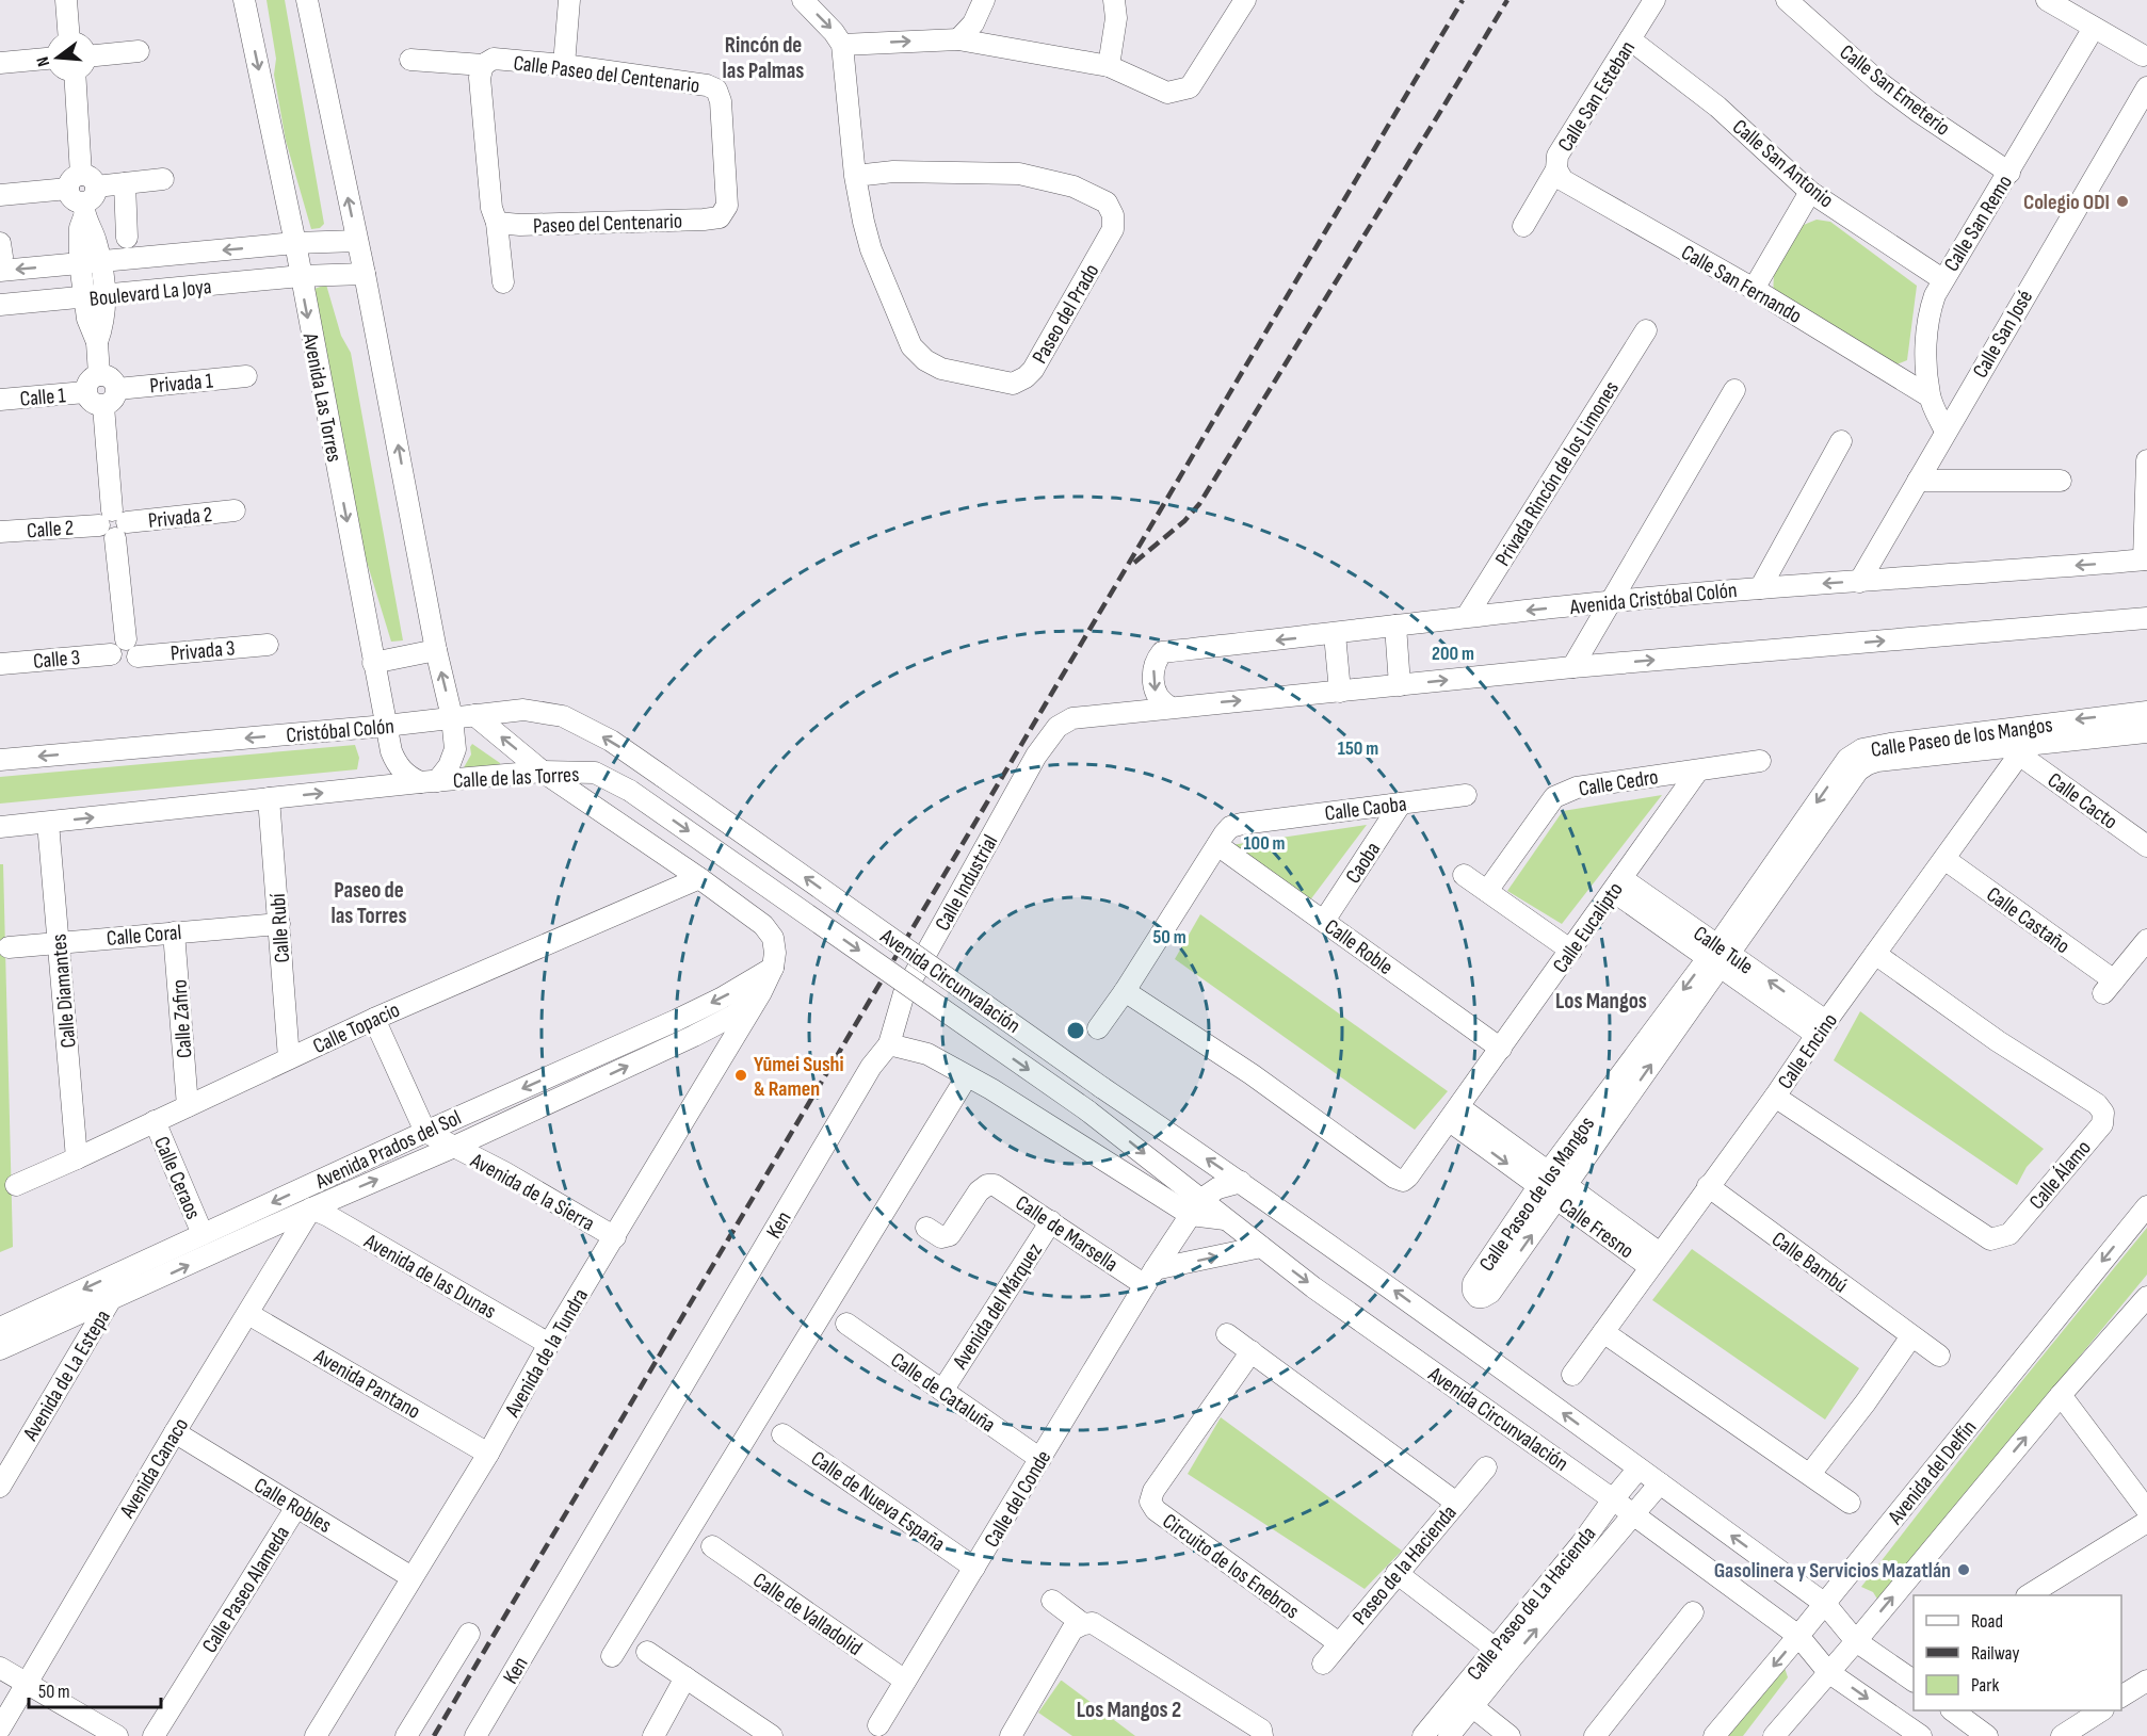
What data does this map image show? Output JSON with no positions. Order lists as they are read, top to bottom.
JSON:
{
  "streets": {
    "street": [
      "Calle Paseo del Centenario",
      "Calle San Emeterio",
      "Calle San Esteban",
      "Calle San Antonio",
      "Paseo del Centenario",
      "Calle San Remo",
      "Calle San Fernando",
      "Boulevard La Joya",
      "Paseo del Prado",
      "Calle San José",
      "Privada 1",
      "Calle 1",
      "Avenida Las Torres",
      "Privada Rincón de los Limones",
      "Privada 2",
      "Calle 2",
      "Avenida Cristóbal Colón",
      "Privada 3",
      "Calle 3",
      "Cristóbal Colón",
      "Calle Paseo de los Mangos",
      "Calle de las Torres",
      "Calle Cedro",
      "Calle Cacto",
      "Calle Caoba",
      "Caoba",
      "Calle Industrial",
      "Calle Castaño",
      "Calle Eucalipto",
      "Calle Rubí",
      "Calle Coral",
      "Calle Roble",
      "Calle Tule",
      "Avenida Circunvalación",
      "Calle Diamantes",
      "Calle Zafiro",
      "Calle Topacio",
      "Calle Encino",
      "Avenida Prados del Sol",
      "Calle Álamo",
      "Calle Ceraos",
      "Avenida de la Sierra",
      "Ken",
      "Calle Fresno",
      "Calle de Marsella",
      "Calle Bambú",
      "Avenida de las Dunas",
      "Avenida del Márquez",
      "Avenida de la Tundra",
      "Avenida de La Estepa",
      "Avenida Pantano",
      "Calle de Cataluña",
      "Avenida Canaco",
      "Avenida del Delfín",
      "Calle del Conde",
      "Calle de Nueva España",
      "Calle Robles",
      "Paseo de la Hacienda",
      "Circuito de los Enebros",
      "Calle Paseo Alameda",
      "Calle Paseo de La Hacienda",
      "Calle de Valladolid"
    ]
  },
  "crossings": [
    ["Calle Paseo del Centenario", "Paseo del Centenario"],
    ["Calle San Emeterio", "Calle San Remo"],
    ["Calle San Esteban", "Calle San Antonio"],
    ["Calle San Esteban", "Calle San Fernando"],
    ["Calle San Antonio", "Calle San Remo"],
    ["Calle San Remo", "Calle San Fernando"],
    ["Calle San Remo", "Calle San José"],
    ["Boulevard La Joya", "Avenida Las Torres"],
    ["Calle San José", "Avenida Cristóbal Colón"],
    ["Privada 1", "Calle 1"],
    ["Avenida Las Torres", "Cristóbal Colón"],
    ["Avenida Las Torres", "Calle de las Torres"],
    ["Privada Rincón de los Limones", "Avenida Cristóbal Colón"],
    ["Privada 2", "Calle 2"],
    ["Avenida Cristóbal Colón", "Calle Industrial"],
    ["Privada 3", "Calle 3"],
    ["Cristóbal Colón", "Avenida Circunvalación"],
    ["Calle Paseo de los Mangos", "Calle Cacto"],
    ["Calle Paseo de los Mangos", "Calle Tule"],
    ["Calle Paseo de los Mangos", "Calle Encino"],
    ["Calle Paseo de los Mangos", "Calle Fresno"],
    ["Calle de las Torres", "Avenida Circunvalación"],
    ["Calle Cedro", "Calle Eucalipto"],
    ["Calle Cacto", "Calle Encino"],
    ["Calle Caoba", "Caoba"],
    ["Calle Caoba", "Calle Eucalipto"],
    ["Calle Caoba", "Calle Roble"],
    ["Caoba", "Calle Roble"],
    ["Calle Industrial", "Ken"],
    ["Calle Castaño", "Calle Encino"],
    ["Calle Eucalipto", "Calle Roble"],
    ["Calle Eucalipto", "Calle Tule"],
    ["Calle Eucalipto", "Calle Fresno"],
    ["Calle Rubí", "Calle Coral"],
    ["Calle Rubí", "Calle Topacio"],
    ["Calle Coral", "Calle Diamantes"],
    ["Calle Coral", "Calle Zafiro"],
    ["Calle Tule", "Calle Encino"],
    ["Avenida Circunvalación", "Avenida del Delfín"],
    ["Avenida Circunvalación", "Calle Paseo de La Hacienda"],
    ["Calle Diamantes", "Calle Topacio"],
    ["Calle Zafiro", "Calle Topacio"],
    ["Calle Topacio", "Calle Ceraos"],
    ["Calle Encino", "Calle Álamo"],
    ["Calle Encino", "Calle Fresno"],
    ["Calle Encino", "Calle Bambú"],
    ["Avenida Prados del Sol", "Calle Ceraos"],
    ["Avenida Prados del Sol", "Avenida de la Sierra"],
    ["Avenida Prados del Sol", "Avenida de las Dunas"],
    ["Avenida Prados del Sol", "Avenida de la Tundra"],
    ["Avenida Prados del Sol", "Avenida de La Estepa"],
    ["Avenida Prados del Sol", "Avenida Canaco"],
    ["Avenida de la Sierra", "Avenida de la Tundra"],
    ["Calle de Marsella", "Avenida del Márquez"],
    ["Calle de Marsella", "Calle del Conde"],
    ["Avenida de las Dunas", "Avenida de la Tundra"],
    ["Avenida de las Dunas", "Avenida Canaco"],
    ["Avenida del Márquez", "Calle de Cataluña"],
    ["Avenida de la Tundra", "Avenida Pantano"],
    ["Avenida de la Tundra", "Calle Robles"],
    ["Avenida Pantano", "Avenida Canaco"],
    ["Calle de Cataluña", "Calle del Conde"],
    ["Avenida Canaco", "Calle Robles"],
    ["Calle del Conde", "Calle de Nueva España"],
    ["Calle del Conde", "Calle de Valladolid"],
    ["Calle Robles", "Calle Paseo Alameda"],
    ["Paseo de la Hacienda", "Circuito de los Enebros"]
  ],
  "districts": [
    "Rincón de las Palmas",
    "Paseo de las Torres",
    "Los Mangos",
    "Los Mangos 2"
  ],
  "places": ["Colegio ODI", "Yūmei Sushi & Ramen", "Gasolinera y Servicios Mazatlán"],
  "legend": ["Road", "Railway", "Park"],
  "scale_bar": "50 m",
  "north": "left",
  "rings": [
    "200 m",
    "150 m",
    "100 m",
    "50 m"
  ]
}
